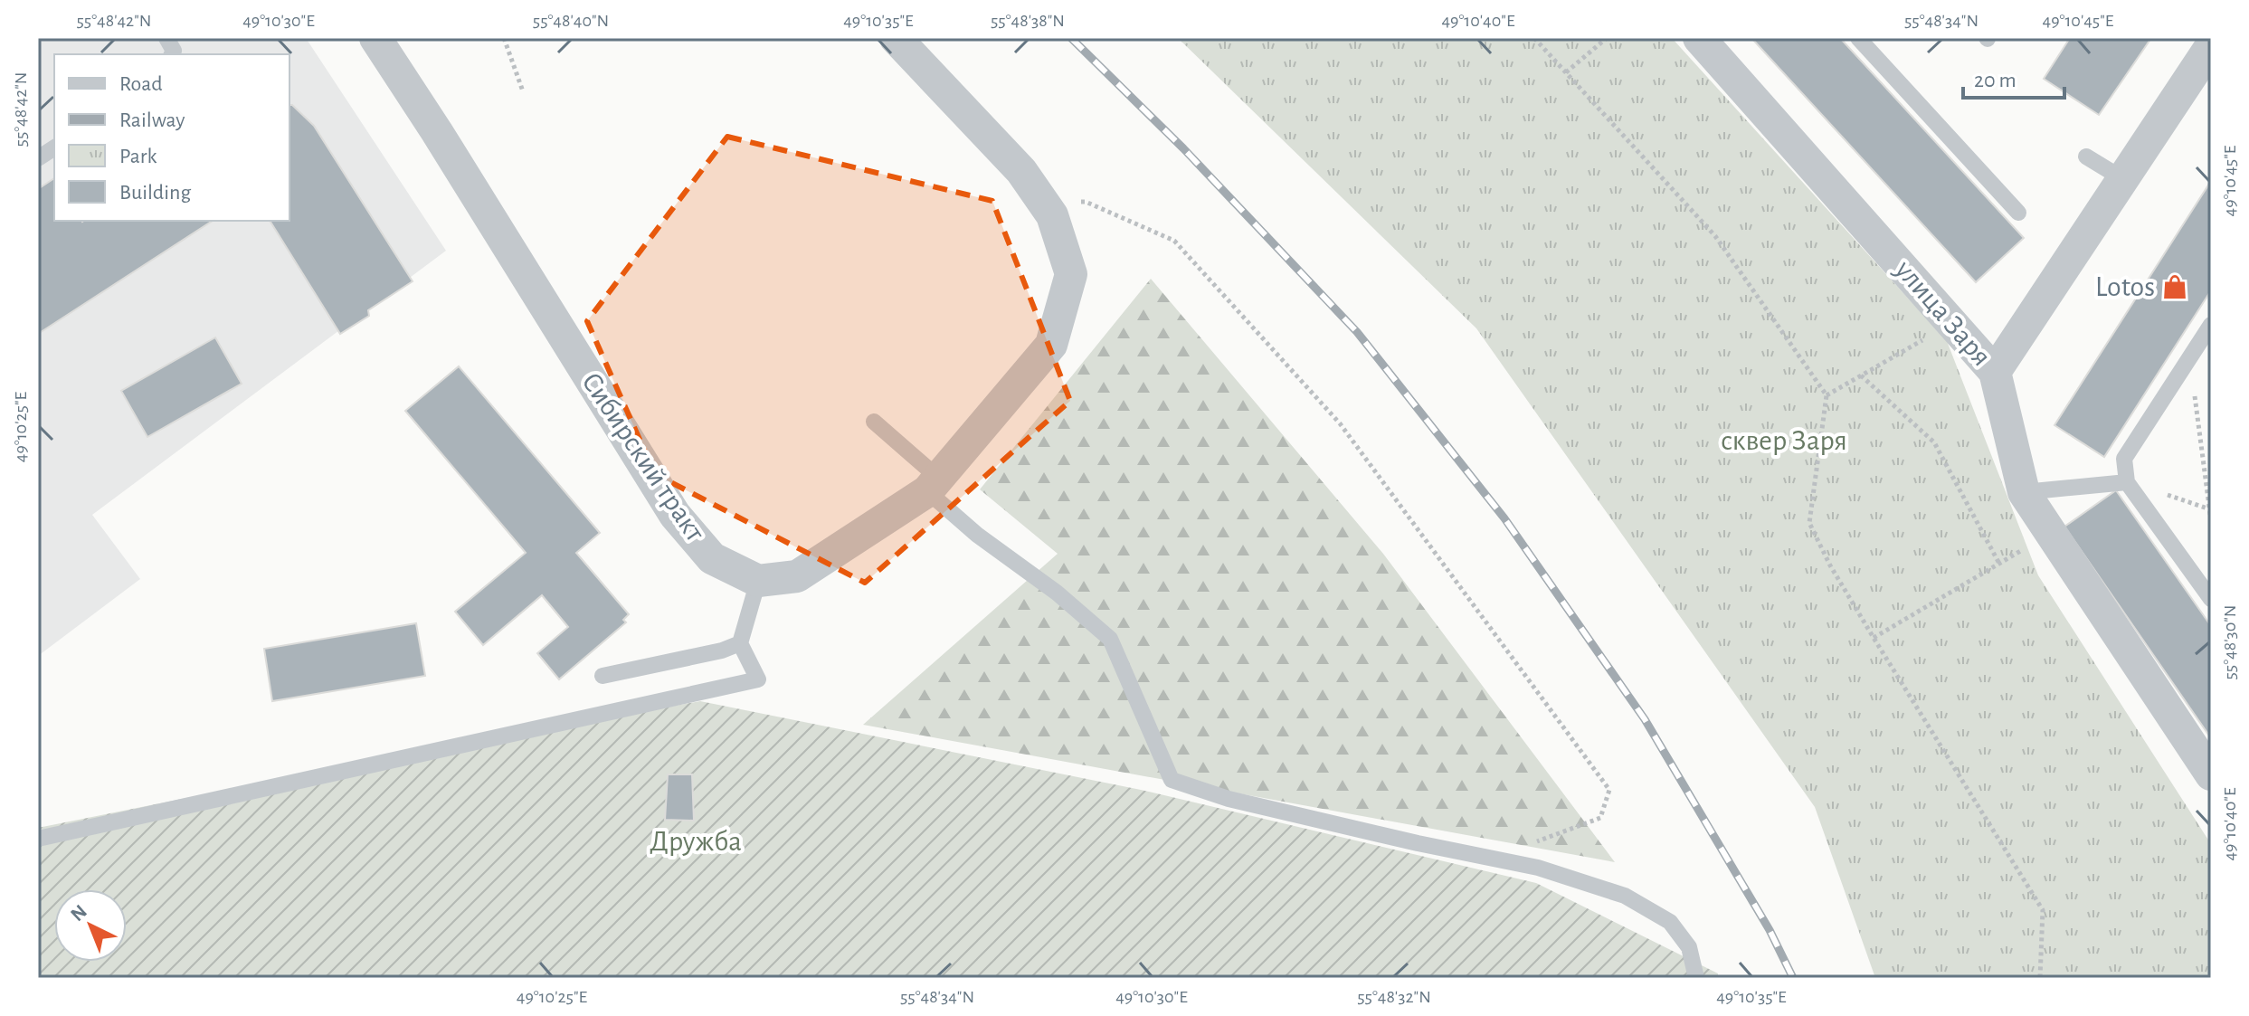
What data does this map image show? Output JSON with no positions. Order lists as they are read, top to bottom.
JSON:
{
  "streets": {
    "street": ["улица Заря", "Сибирский тракт"]
  },
  "parks": ["сквер Заря", "Дружба"],
  "places": {
    "shop": ["Lotos"]
  },
  "legend": [
    "Road",
    "Railway",
    "Park",
    "Building"
  ],
  "scale_bar": "20 m",
  "north": "top left",
  "coordinates": [
    "55°48'42\"N",
    "49°10'30\"E",
    "55°48'40\"N",
    "49°10'35\"E",
    "55°48'38\"N",
    "49°10'40\"E",
    "55°48'34\"N",
    "49°10'45\"E",
    "49°10'25\"E",
    "55°48'30\"N",
    "55°48'32\"N"
  ]
}
